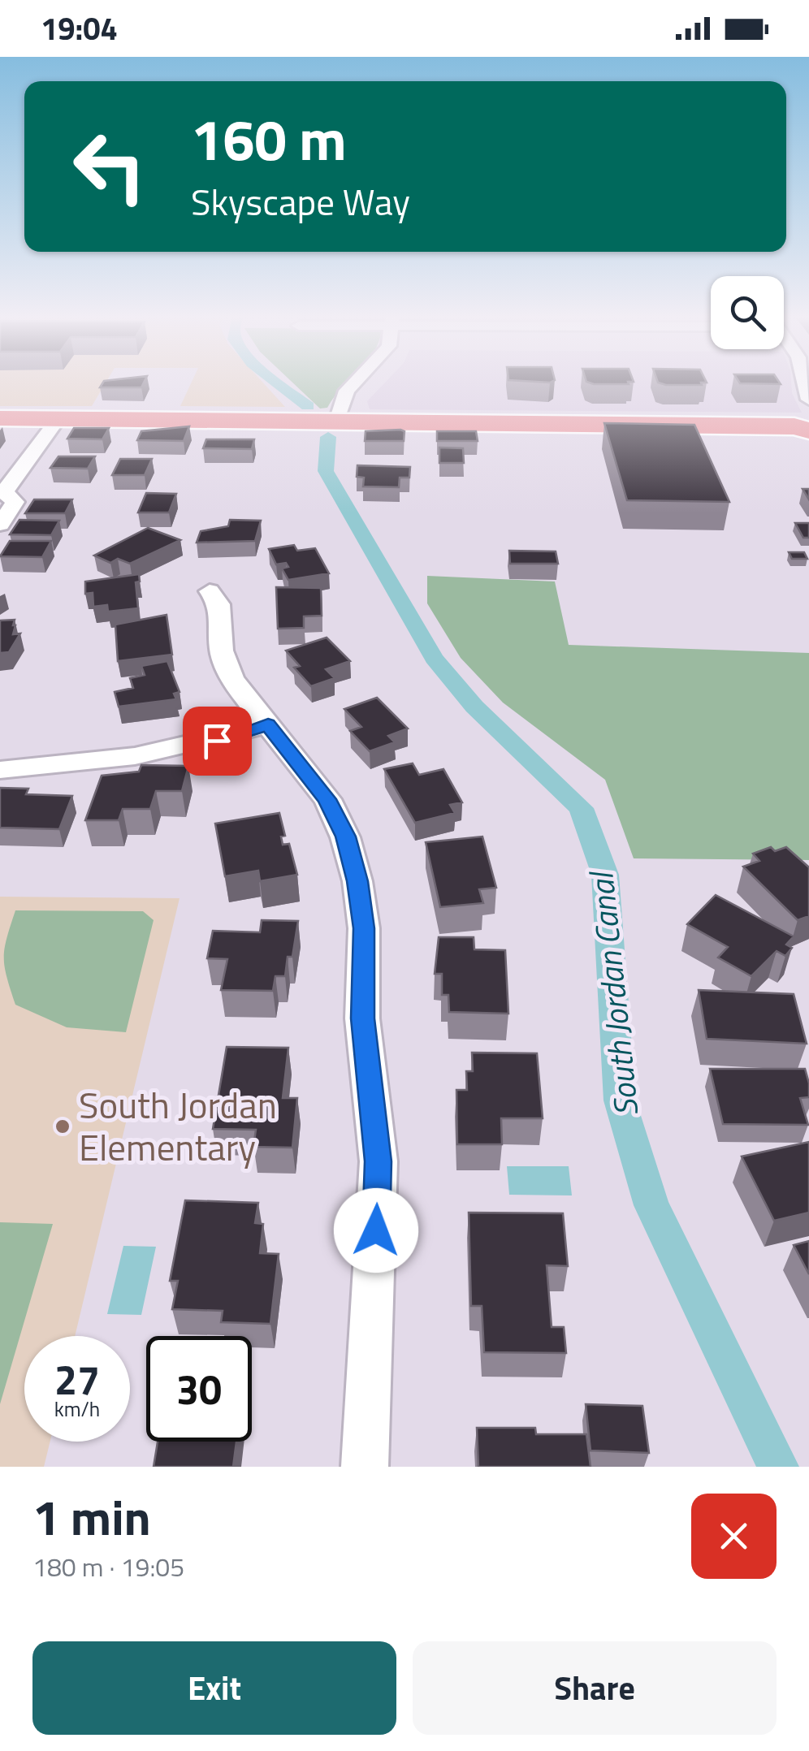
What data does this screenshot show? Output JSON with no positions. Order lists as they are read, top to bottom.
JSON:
{
  "water": ["South Jordan Canal"],
  "places": ["South Jordan Elementary"],
  "page": {
    "status": "19:04",
    "turn": ["160 m", "Skyscape Way"],
    "speed": "27 km/h",
    "limit": "30",
    "heading": ["1 min", "180 m · 19:05"],
    "buttons": ["Exit", "Share"]
  }
}
